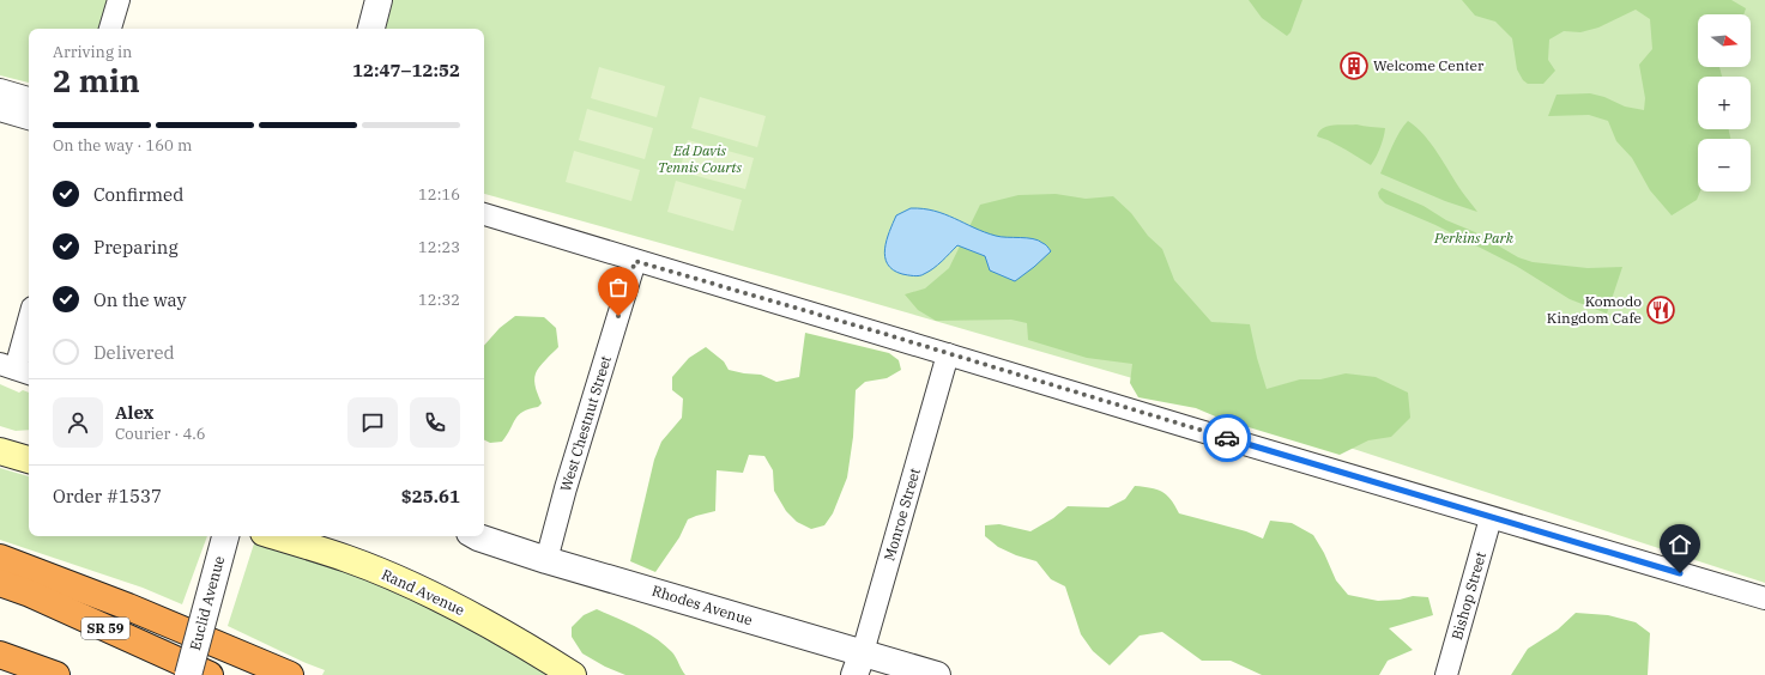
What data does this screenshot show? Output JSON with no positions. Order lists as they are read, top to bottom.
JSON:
{
  "streets": {
    "highway": ["SR 59"],
    "main road": ["Rand Avenue"],
    "street": [
      "West Chestnut Street",
      "Monroe Street",
      "Bishop Street",
      "Euclid Avenue",
      "Rhodes Avenue"
    ]
  },
  "crossings": [
    ["West Chestnut Street", "Rhodes Avenue"],
    ["Monroe Street", "Rhodes Avenue"]
  ],
  "parks": ["Ed Davis Tennis Courts", "Perkins Park"],
  "places": {
    "building": ["Welcome Center"],
    "restaurant": ["Komodo Kingdom Cafe"]
  },
  "north": "right",
  "page": {
    "map_buttons": ["+", "−"],
    "heading": ["2 min", "Arriving in", "12:47–12:52"],
    "panel": [
      "Alex",
      "Courier · 4.6",
      "Order #1537",
      "$25.61"
    ],
    "bar": "On the way · 160 m",
    "list": [
      ["Confirmed", "12:16"],
      ["Preparing", "12:23"],
      ["On the way", "12:32"],
      "Delivered"
    ]
  }
}
